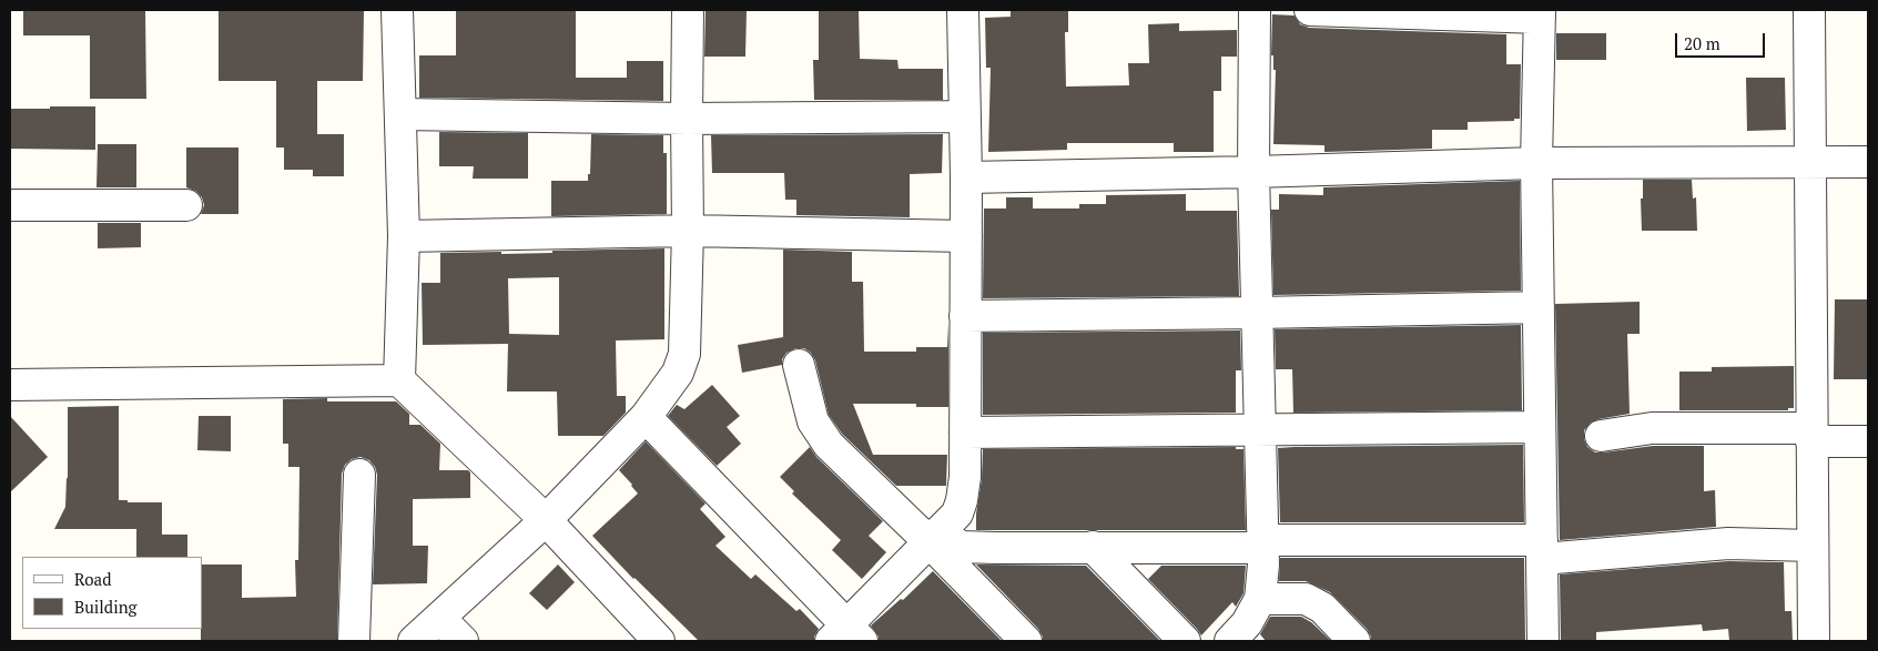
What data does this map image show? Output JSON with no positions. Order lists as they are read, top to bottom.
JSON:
{
  "legend": ["Road", "Building"],
  "scale_bar": "20 m"
}
